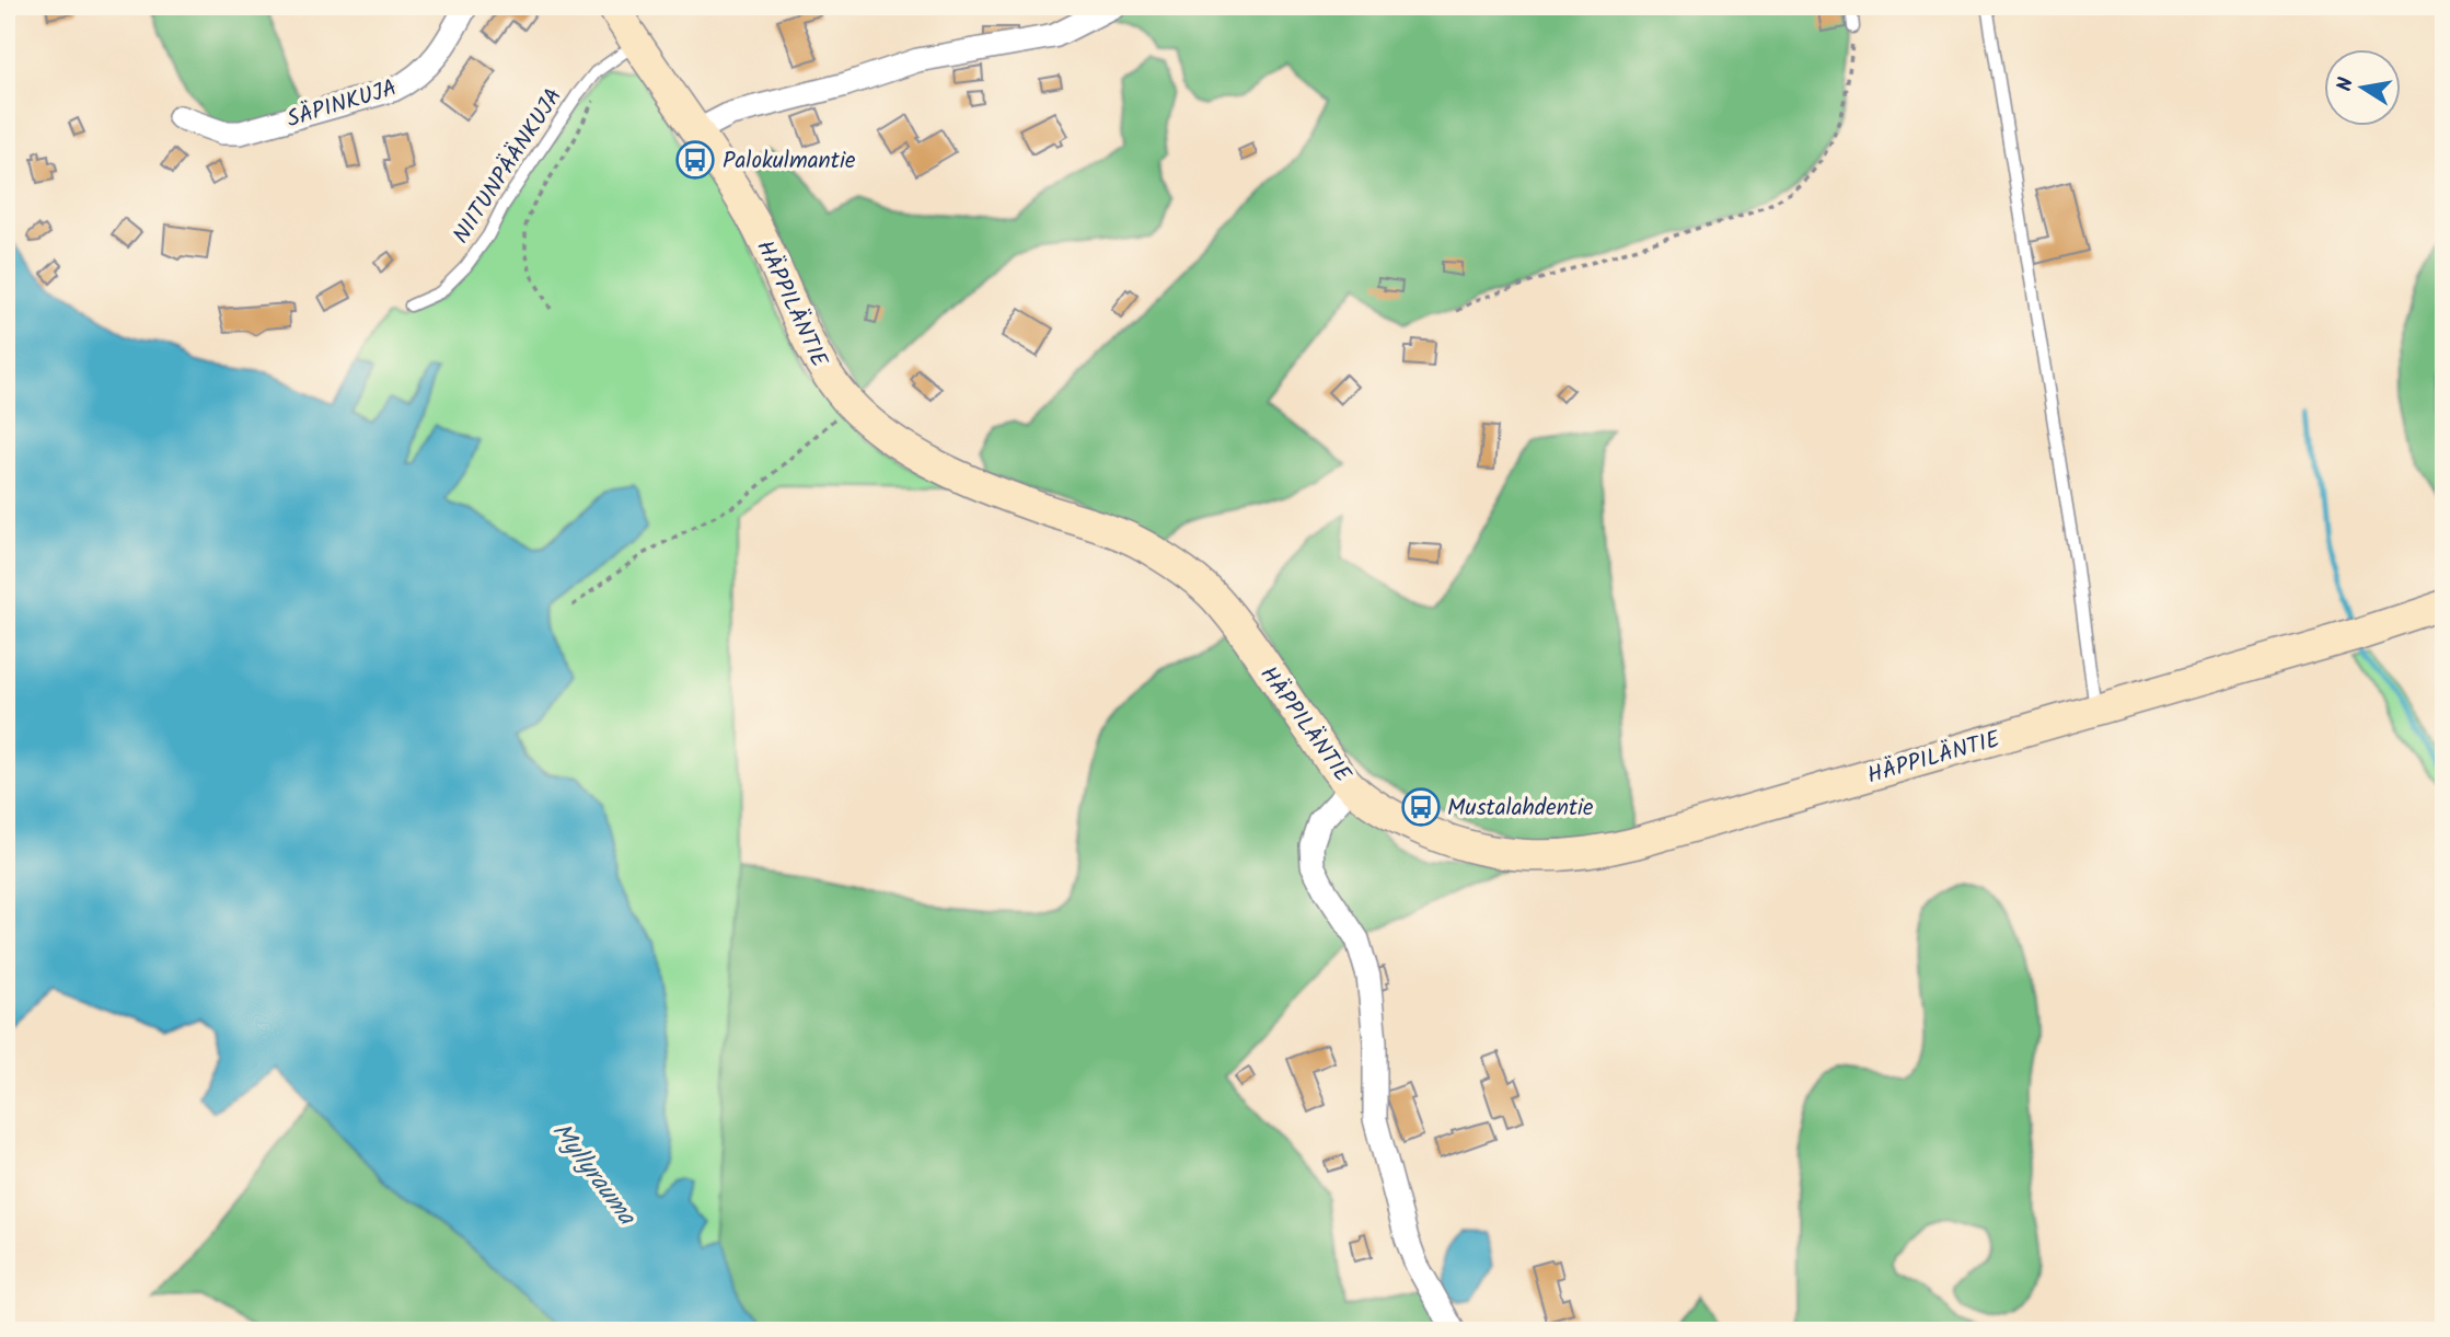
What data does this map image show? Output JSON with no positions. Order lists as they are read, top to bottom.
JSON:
{
  "streets": {
    "street": ["SÄPINKUJA", "HÄPPILÄNTIE"],
    "lane": ["NIITUNPÄÄNKUJA"]
  },
  "crossings": [
    ["NIITUNPÄÄNKUJA", "HÄPPILÄNTIE"]
  ],
  "water": ["Myllyrauma"],
  "places": {
    "bus stop": ["Palokulmantie", "Mustalahdentie"]
  },
  "north": "left"
}
